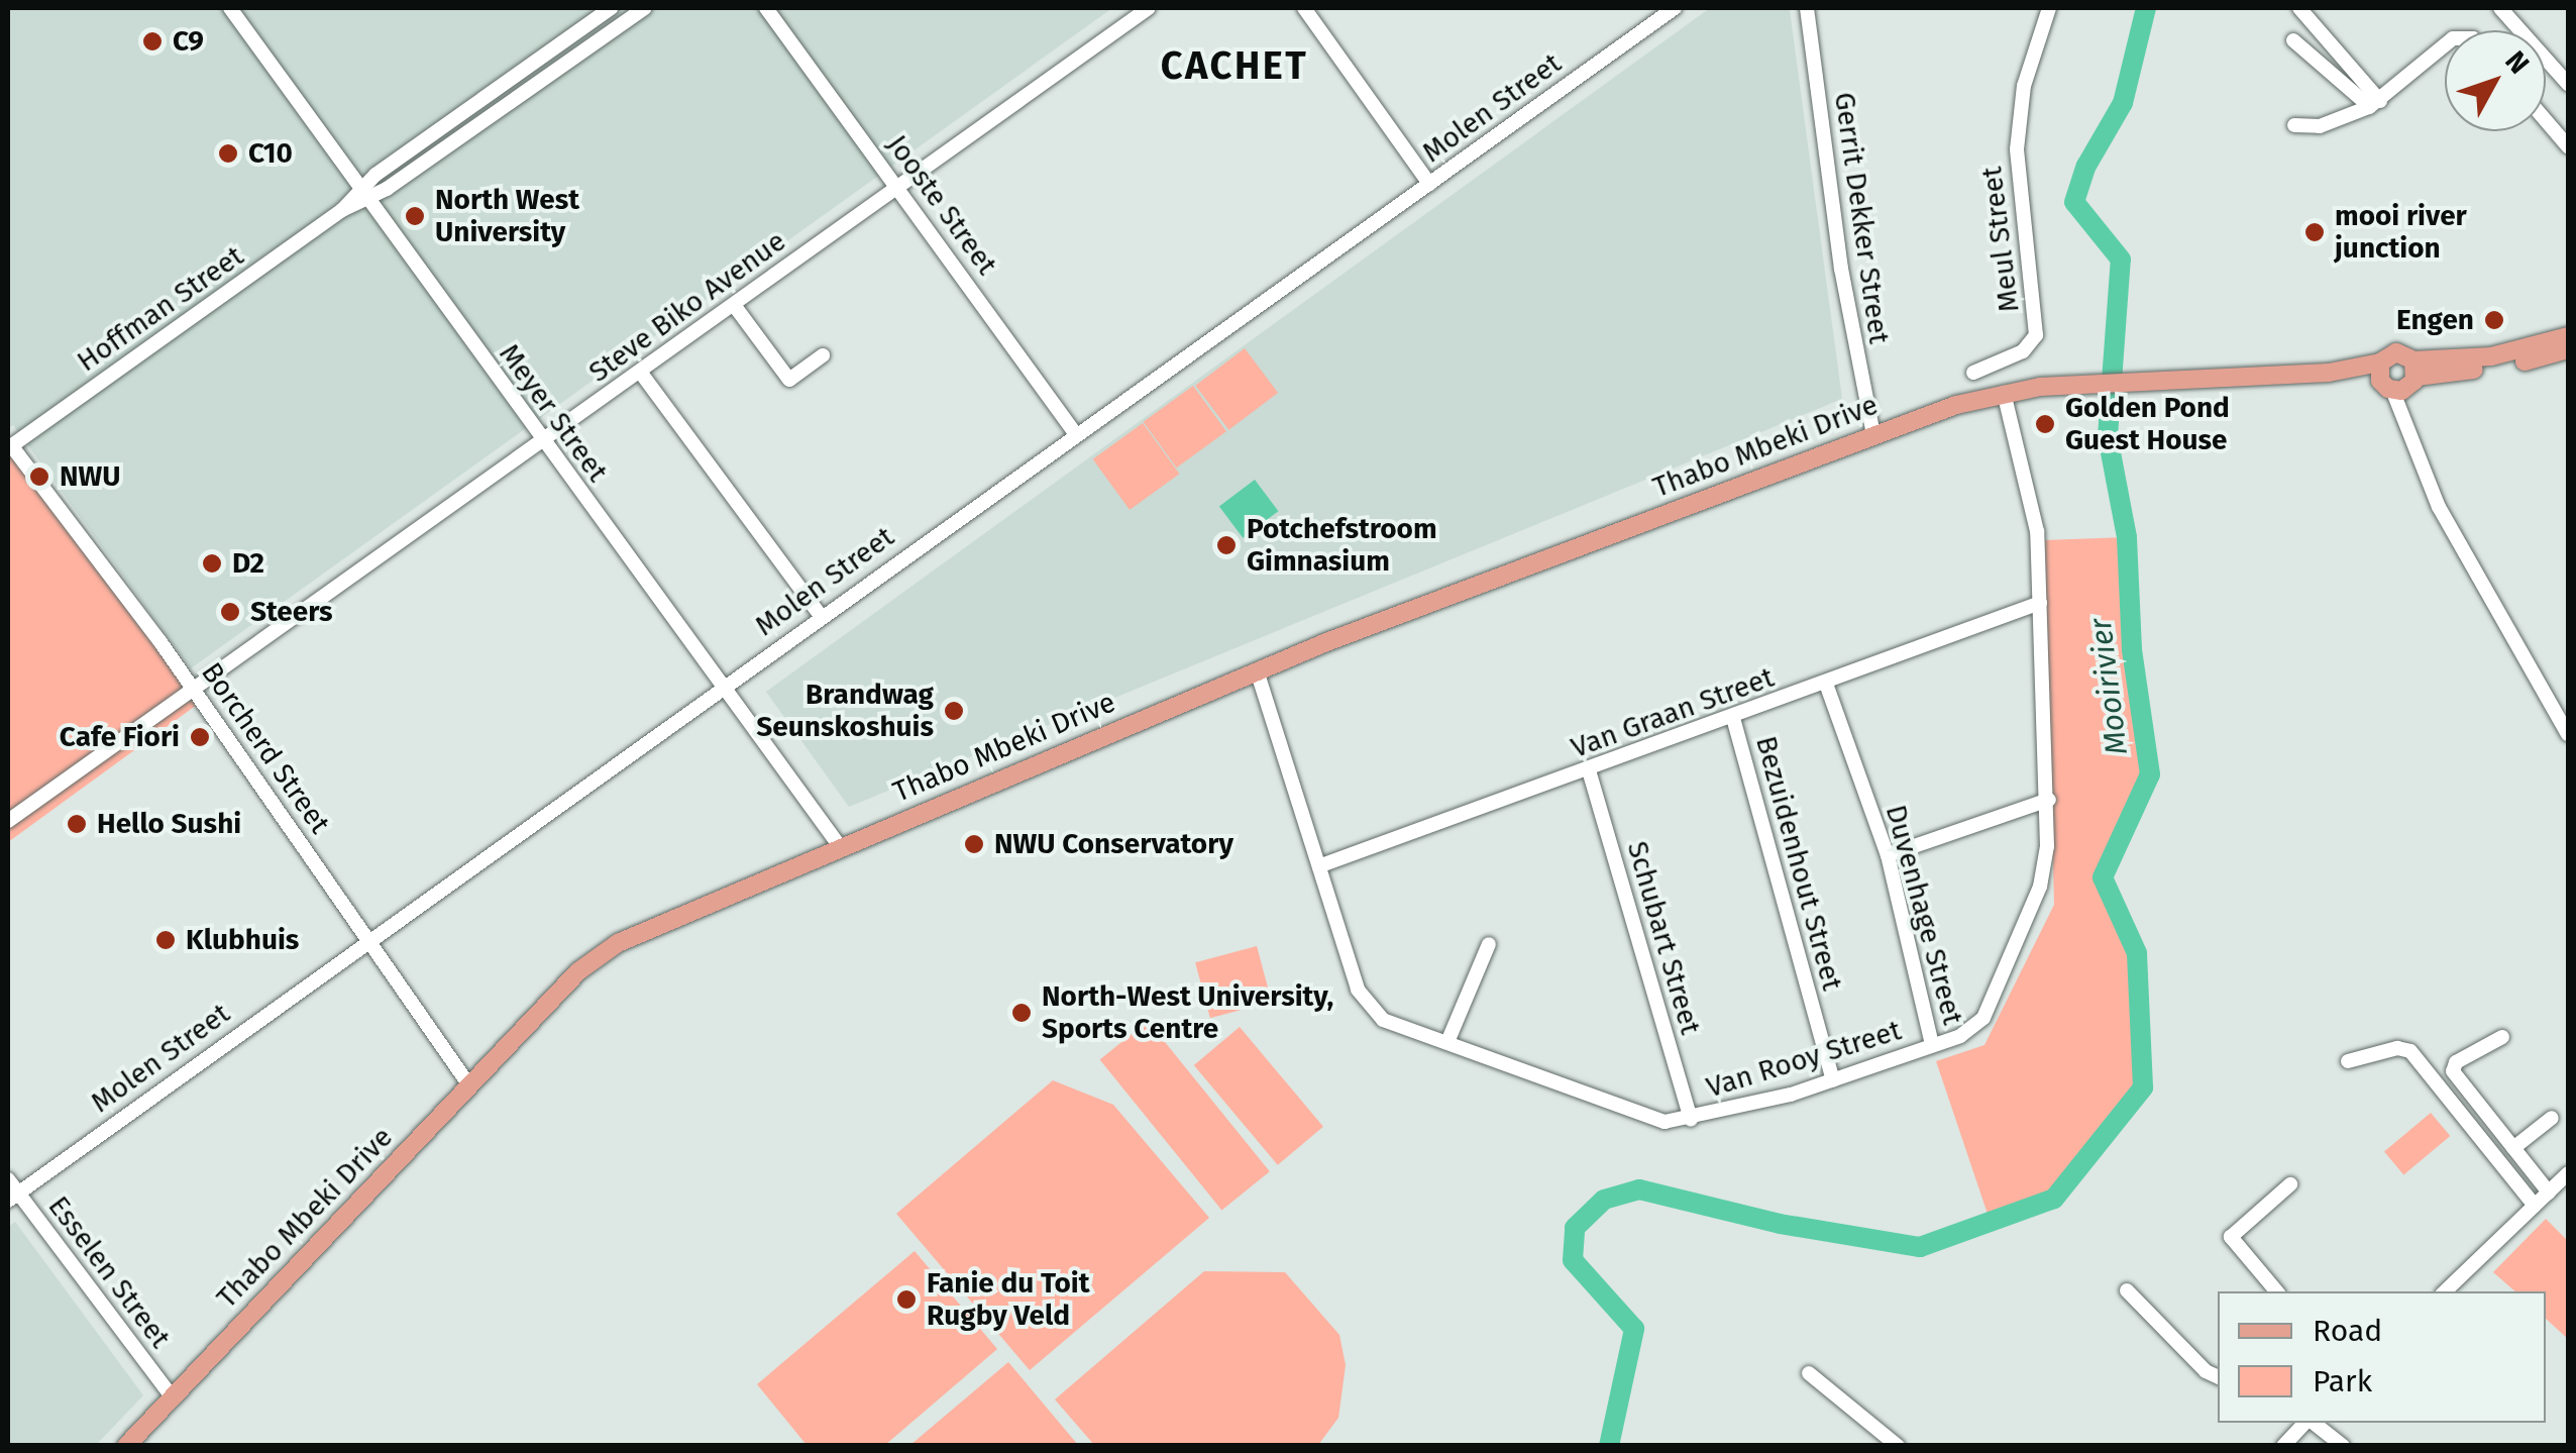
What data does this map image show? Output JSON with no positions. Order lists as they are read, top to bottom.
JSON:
{
  "streets": {
    "main road": ["Thabo Mbeki Drive"],
    "street": [
      "Molen Street",
      "Jooste Street",
      "Gerrit Dekker Street",
      "Meul Street",
      "Steve Biko Avenue",
      "Hoffman Street",
      "Meyer Street",
      "Van Graan Street",
      "Borcherd Street",
      "Bezuidenhout Street",
      "Duvenhage Street",
      "Schubart Street",
      "Van Rooy Street",
      "Esselen Street"
    ]
  },
  "crossings": [
    ["Molen Street", "Jooste Street"],
    ["Molen Street", "Meyer Street"],
    ["Molen Street", "Borcherd Street"],
    ["Molen Street", "Esselen Street"],
    ["Jooste Street", "Steve Biko Avenue"],
    ["Gerrit Dekker Street", "Thabo Mbeki Drive"],
    ["Steve Biko Avenue", "Meyer Street"],
    ["Steve Biko Avenue", "Borcherd Street"],
    ["Hoffman Street", "Meyer Street"],
    ["Hoffman Street", "Borcherd Street"],
    ["Meyer Street", "Thabo Mbeki Drive"],
    ["Thabo Mbeki Drive", "Borcherd Street"],
    ["Thabo Mbeki Drive", "Van Rooy Street"],
    ["Thabo Mbeki Drive", "Esselen Street"],
    ["Van Graan Street", "Bezuidenhout Street"],
    ["Van Graan Street", "Duvenhage Street"],
    ["Van Graan Street", "Schubart Street"],
    ["Van Graan Street", "Van Rooy Street"],
    ["Bezuidenhout Street", "Van Rooy Street"],
    ["Duvenhage Street", "Van Rooy Street"],
    ["Schubart Street", "Van Rooy Street"]
  ],
  "districts": ["CACHET"],
  "water": ["Mooirivier"],
  "places": [
    "C9",
    "C10",
    "North West University",
    "mooi river junction",
    "Engen",
    "Golden Pond Guest House",
    "NWU",
    "Potchefstroom Gimnasium",
    "D2",
    "Steers",
    "Brandwag Seunskoshuis",
    "Cafe Fiori",
    "Hello Sushi",
    "NWU Conservatory",
    "Klubhuis",
    "North-West University, Sports Centre",
    "Fanie du Toit Rugby Veld"
  ],
  "legend": ["Road", "Park"],
  "north": "top right"
}
